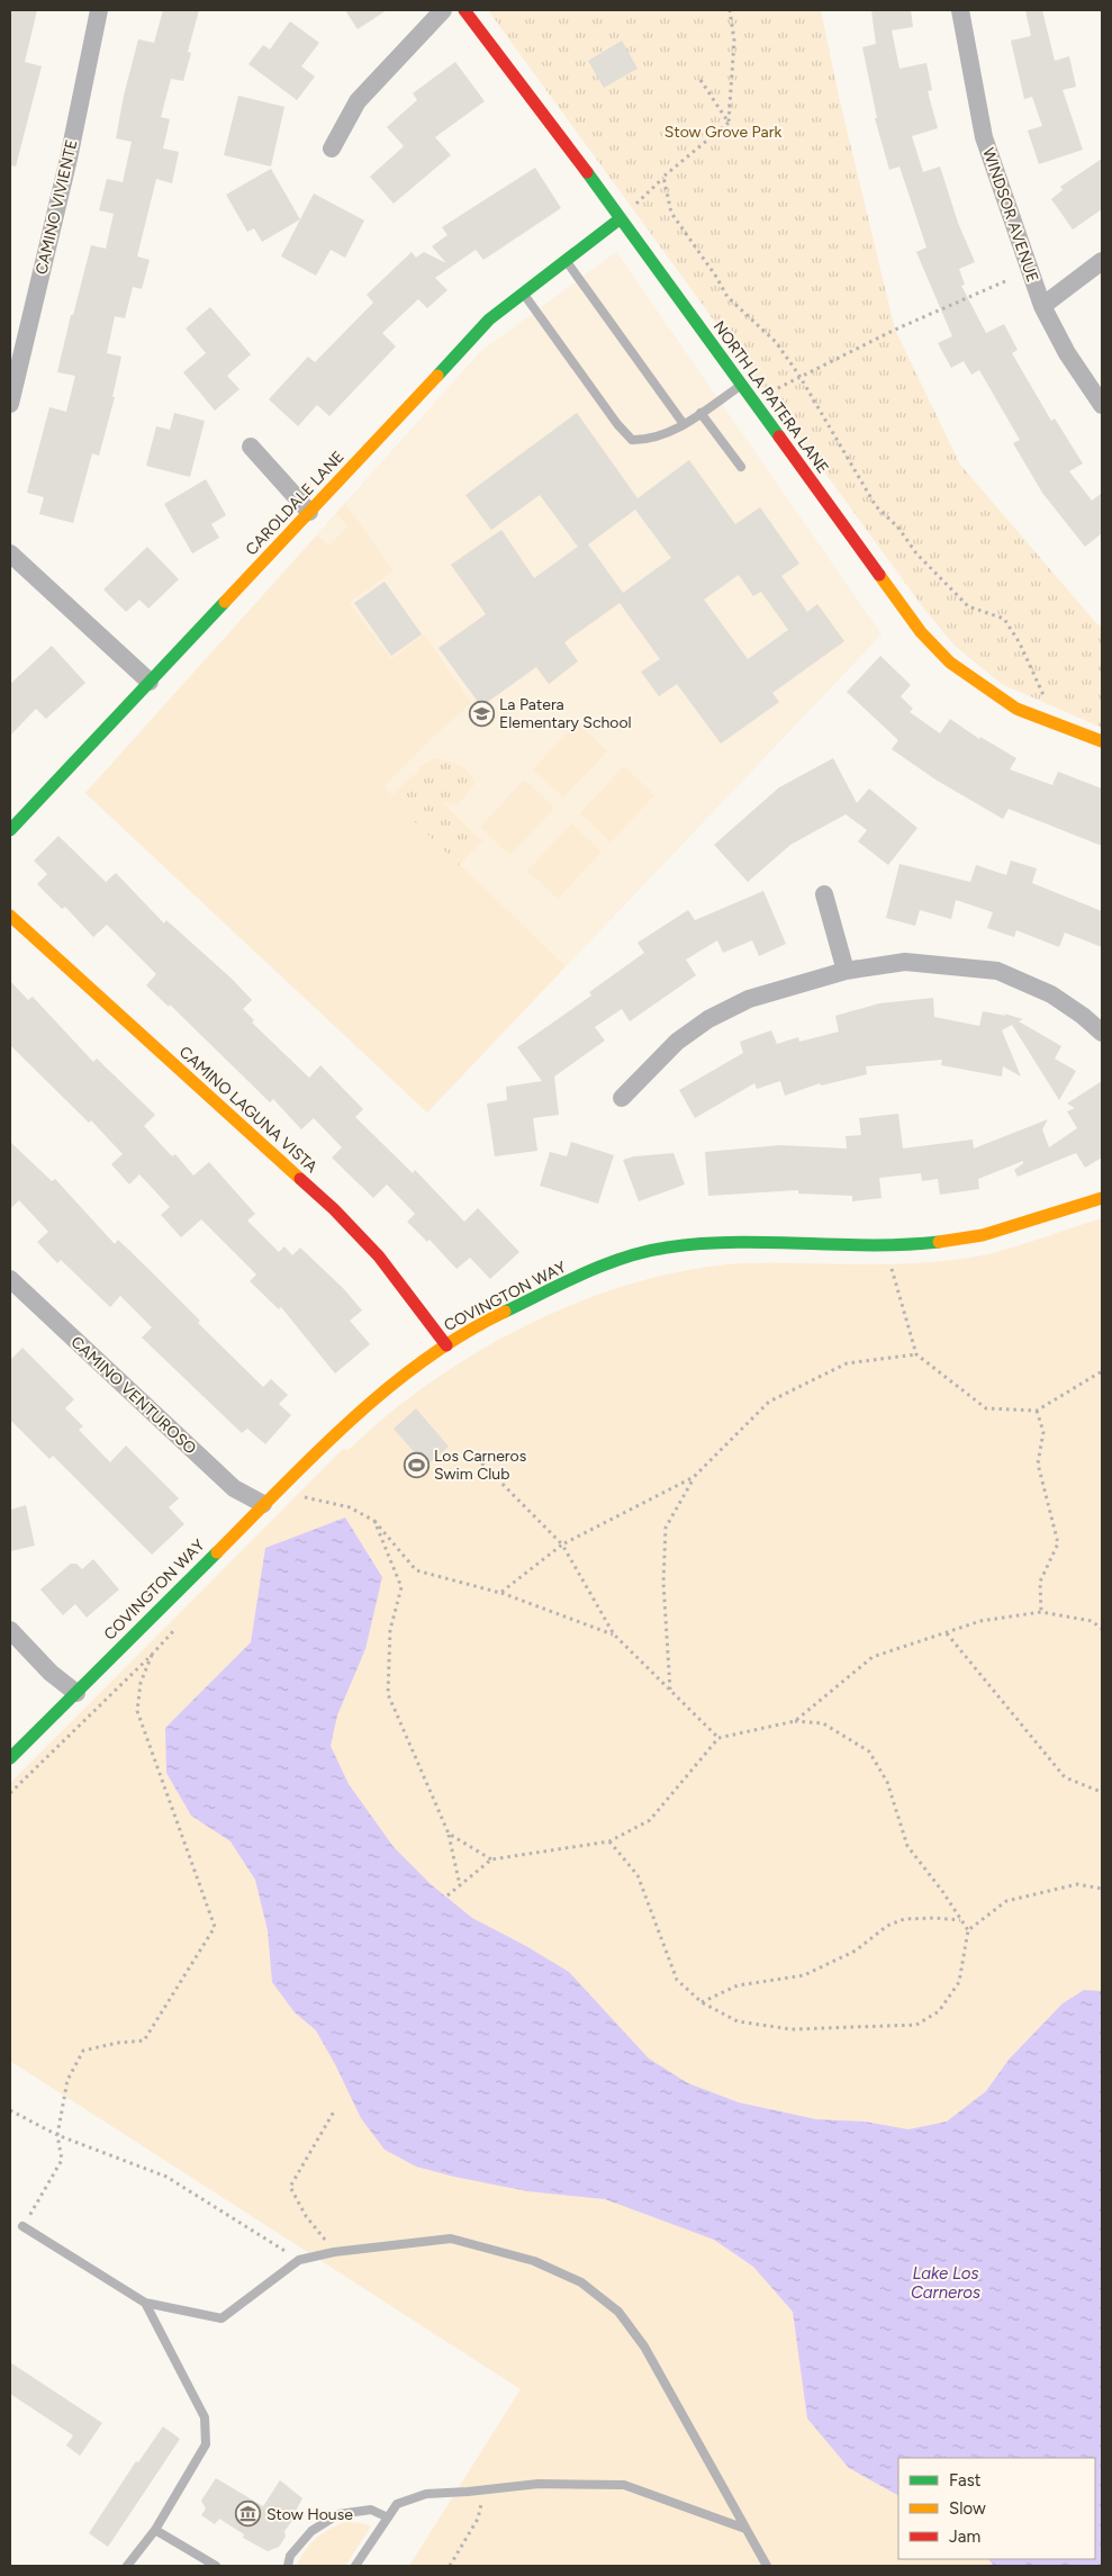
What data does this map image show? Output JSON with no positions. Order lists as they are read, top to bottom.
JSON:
{
  "streets": {
    "street": [
      "CAMINO VIVIENTE",
      "WINDSOR AVENUE",
      "NORTH LA PATERA LANE",
      "CAROLDALE LANE",
      "CAMINO LAGUNA VISTA",
      "COVINGTON WAY",
      "CAMINO VENTUROSO"
    ]
  },
  "crossings": [
    ["NORTH LA PATERA LANE", "CAROLDALE LANE"],
    ["CAMINO LAGUNA VISTA", "COVINGTON WAY"],
    ["COVINGTON WAY", "CAMINO VENTUROSO"]
  ],
  "water": ["Lake Los Carneros"],
  "parks": ["Stow Grove Park"],
  "places": {
    "school or university": ["La Patera Elementary School"],
    "sports": ["Los Carneros Swim Club"],
    "museum": ["Stow House"]
  },
  "legend": ["Fast", "Slow", "Jam"]
}
